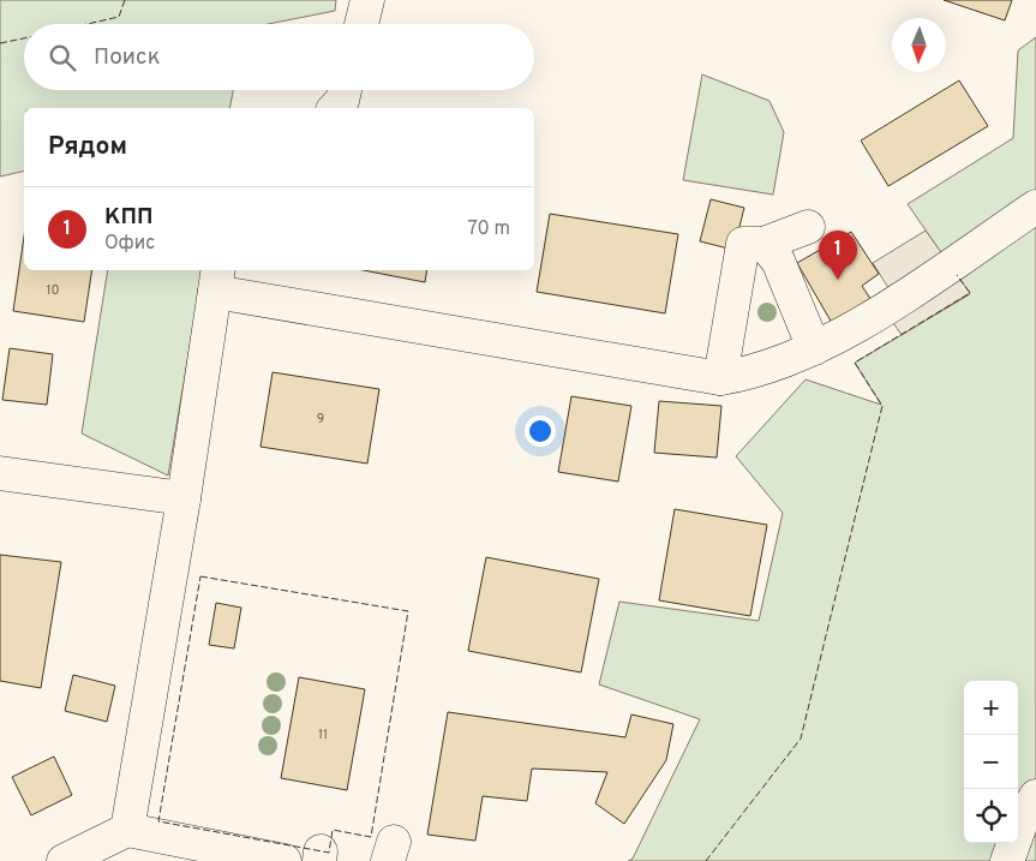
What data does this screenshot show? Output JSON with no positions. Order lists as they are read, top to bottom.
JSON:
{
  "house_numbers": ["10", "9", "11"],
  "north": "bottom",
  "page": {
    "search": "Поиск",
    "heading": "Рядом",
    "list": [
      {
        "mark": "1",
        "name": "КПП",
        "note": "Офис",
        "value": "70 m"
      }
    ],
    "pins": "1",
    "map_buttons": ["+", "−"]
  }
}
